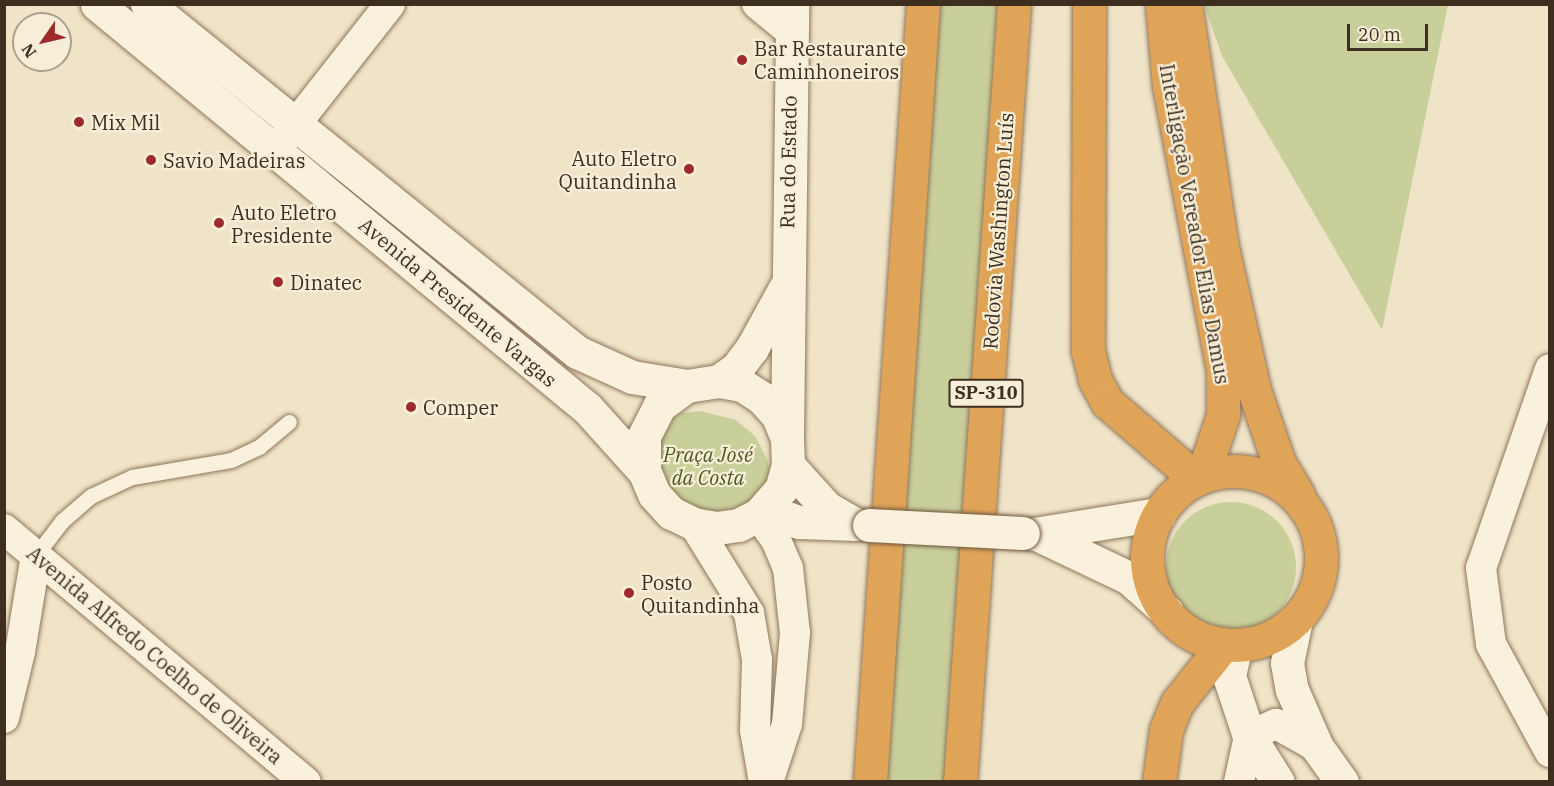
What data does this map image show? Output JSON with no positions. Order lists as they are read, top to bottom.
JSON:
{
  "streets": {
    "highway": ["Interligação Vereador Elias Damus", "Rodovia Washington Luís", "SP-310"],
    "main road": ["Rua do Estado", "Avenida Presidente Vargas"],
    "street": ["Avenida Alfredo Coelho de Oliveira"]
  },
  "crossings": [
    ["Rua do Estado", "Avenida Presidente Vargas"]
  ],
  "parks": ["Praça José da Costa"],
  "places": [
    "Bar Restaurante Caminhoneiros",
    "Mix Mil",
    "Savio Madeiras",
    "Auto Eletro Quitandinha",
    "Auto Eletro Presidente",
    "Dinatec",
    "Comper",
    "Posto Quitandinha"
  ],
  "scale_bar": "20 m",
  "north": "bottom left"
}
